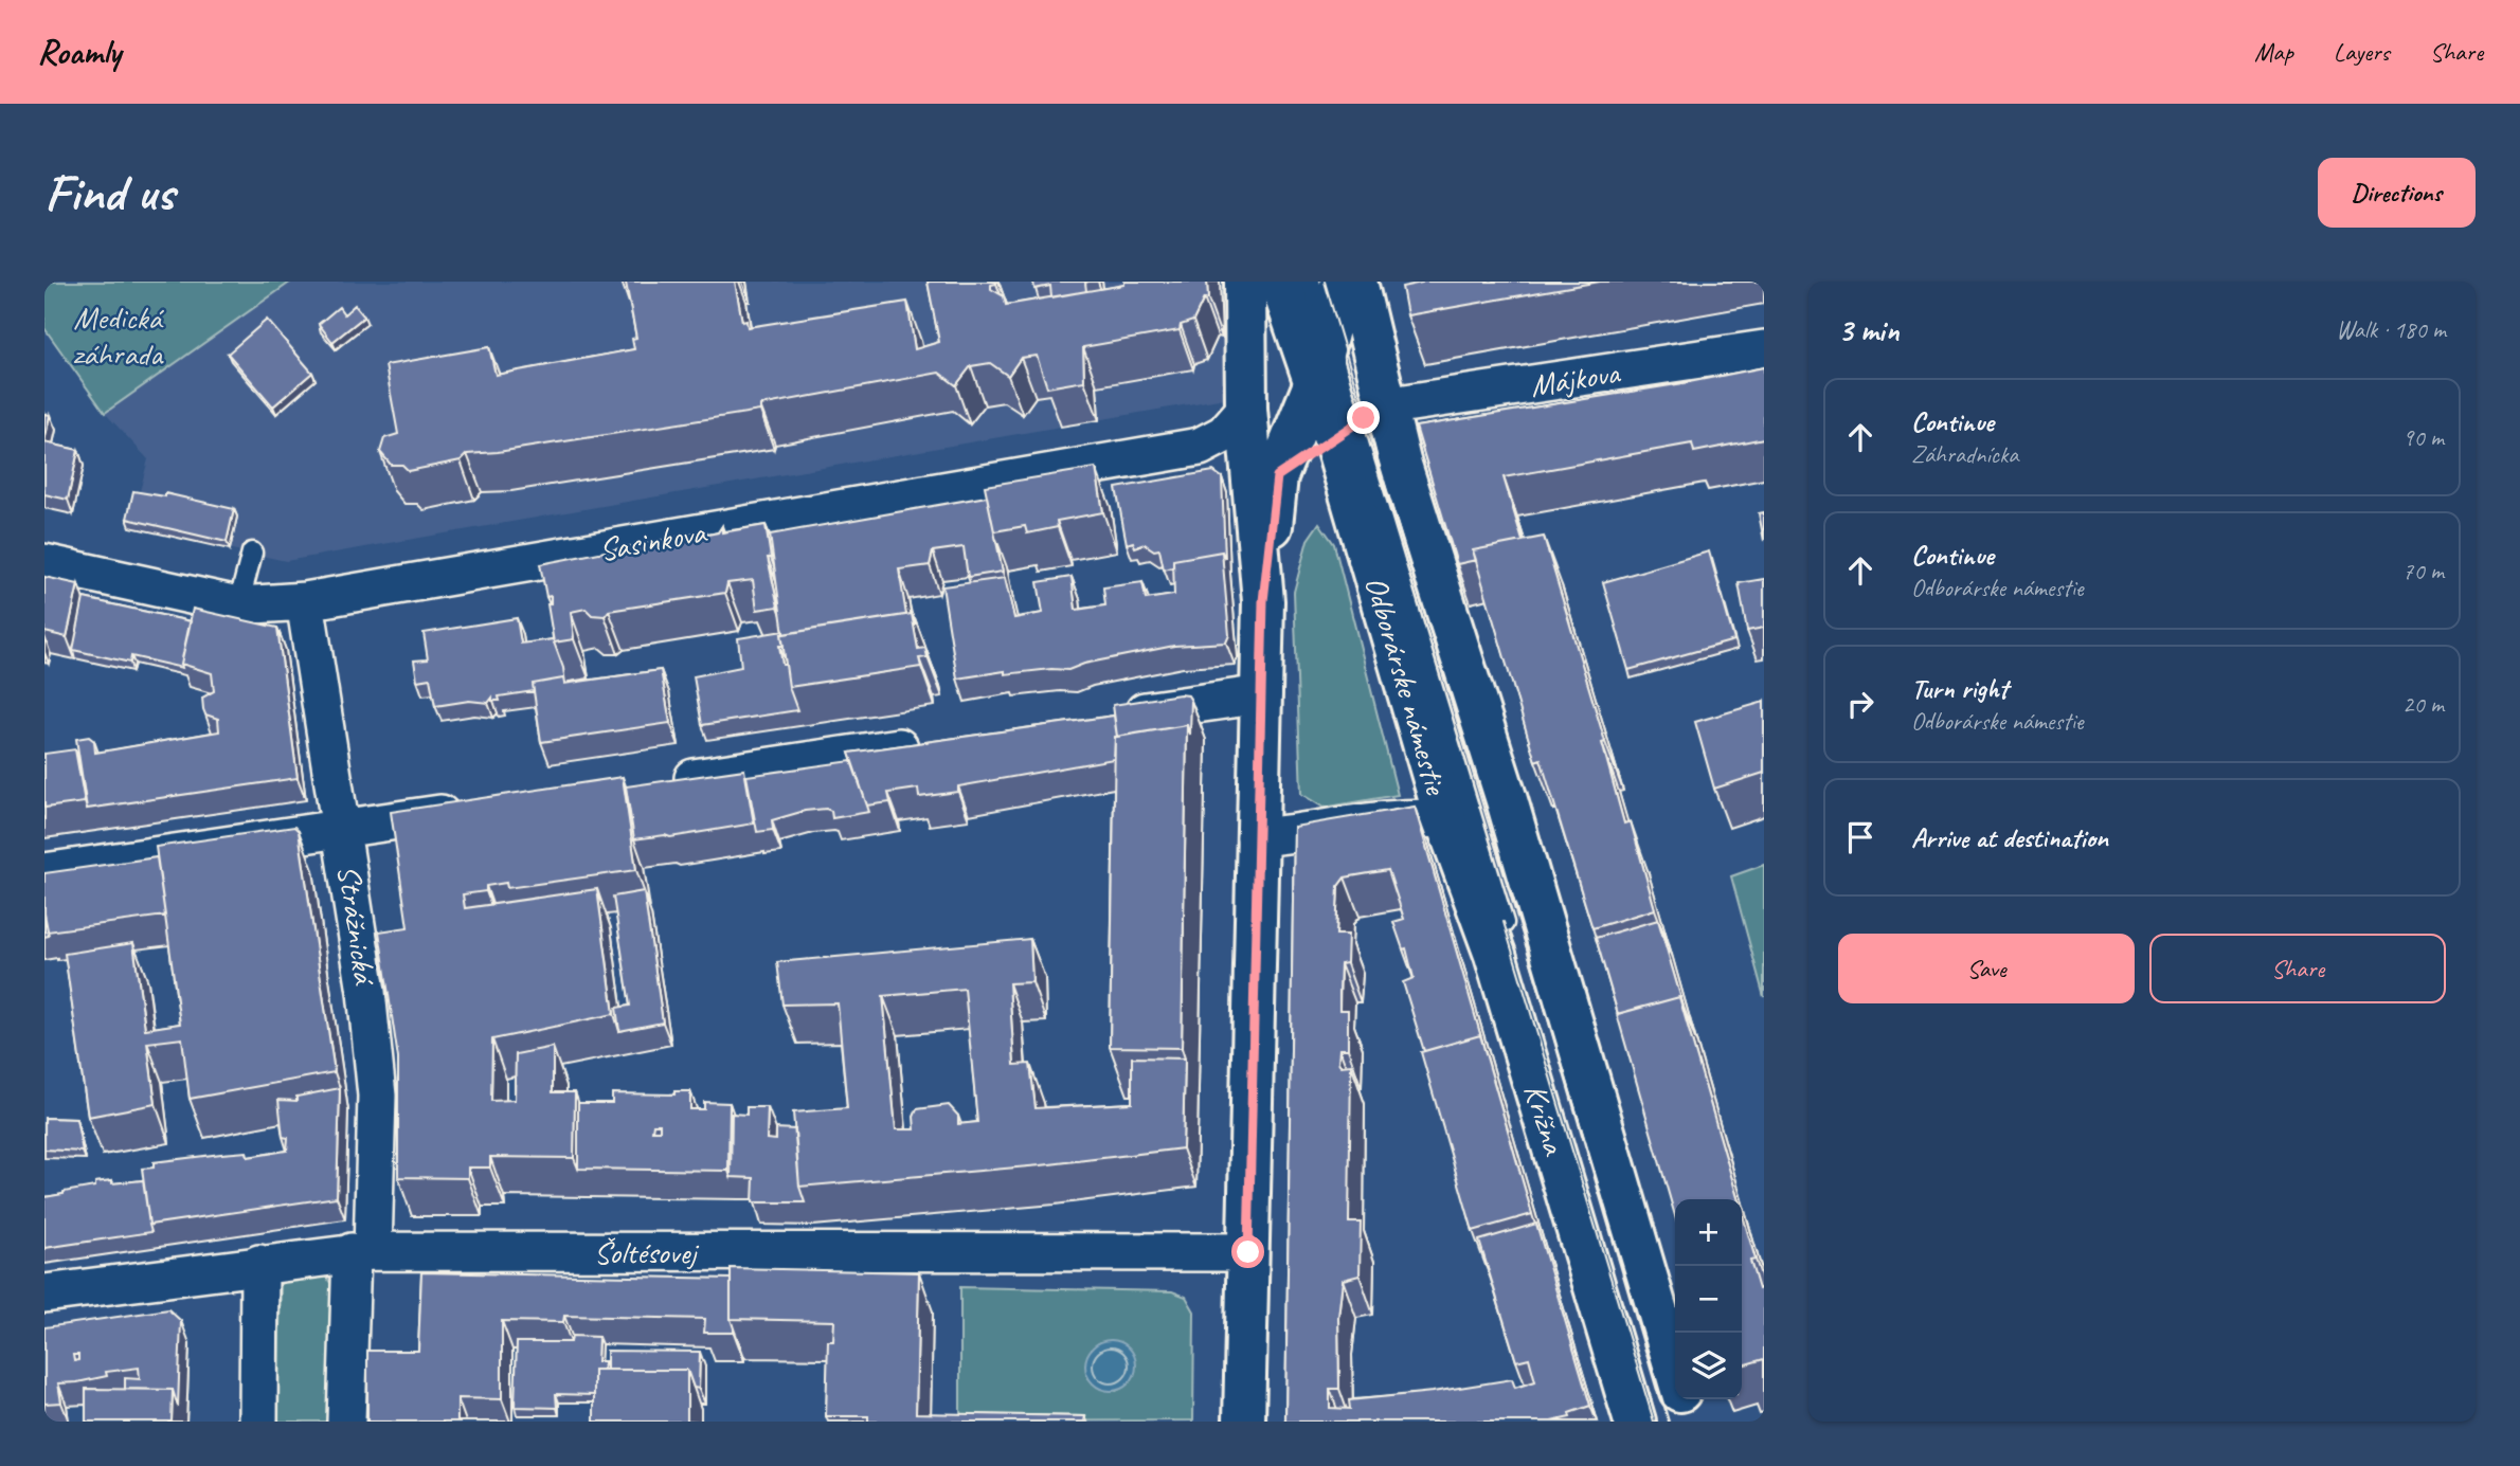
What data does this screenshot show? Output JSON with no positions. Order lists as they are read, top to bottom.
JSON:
{
  "streets": {
    "street": [
      "Májkova",
      "Sasinkova",
      "Odborárske námestie",
      "Strážnická",
      "Krížna",
      "Šoltésovej"
    ]
  },
  "crossings": [
    ["Májkova", "Odborárske námestie"],
    ["Sasinkova", "Strážnická"],
    ["Odborárske námestie", "Krížna"],
    ["Strážnická", "Šoltésovej"]
  ],
  "parks": ["Medická záhrada"],
  "page": {
    "header": "Roamly",
    "nav": ["Map", "Layers", "Share"],
    "buttons": [
      "Directions",
      ["Save", "Share"]
    ],
    "title": "Find us",
    "heading": ["3 min", "Walk · 180 m"],
    "list": [
      ["Continue", "Záhradnícka", "90 m"],
      ["Continue", "Odborárske námestie", "70 m"],
      ["Turn right", "Odborárske námestie", "20 m"],
      "Arrive at destination"
    ],
    "map_buttons": ["+", "−"]
  }
}
